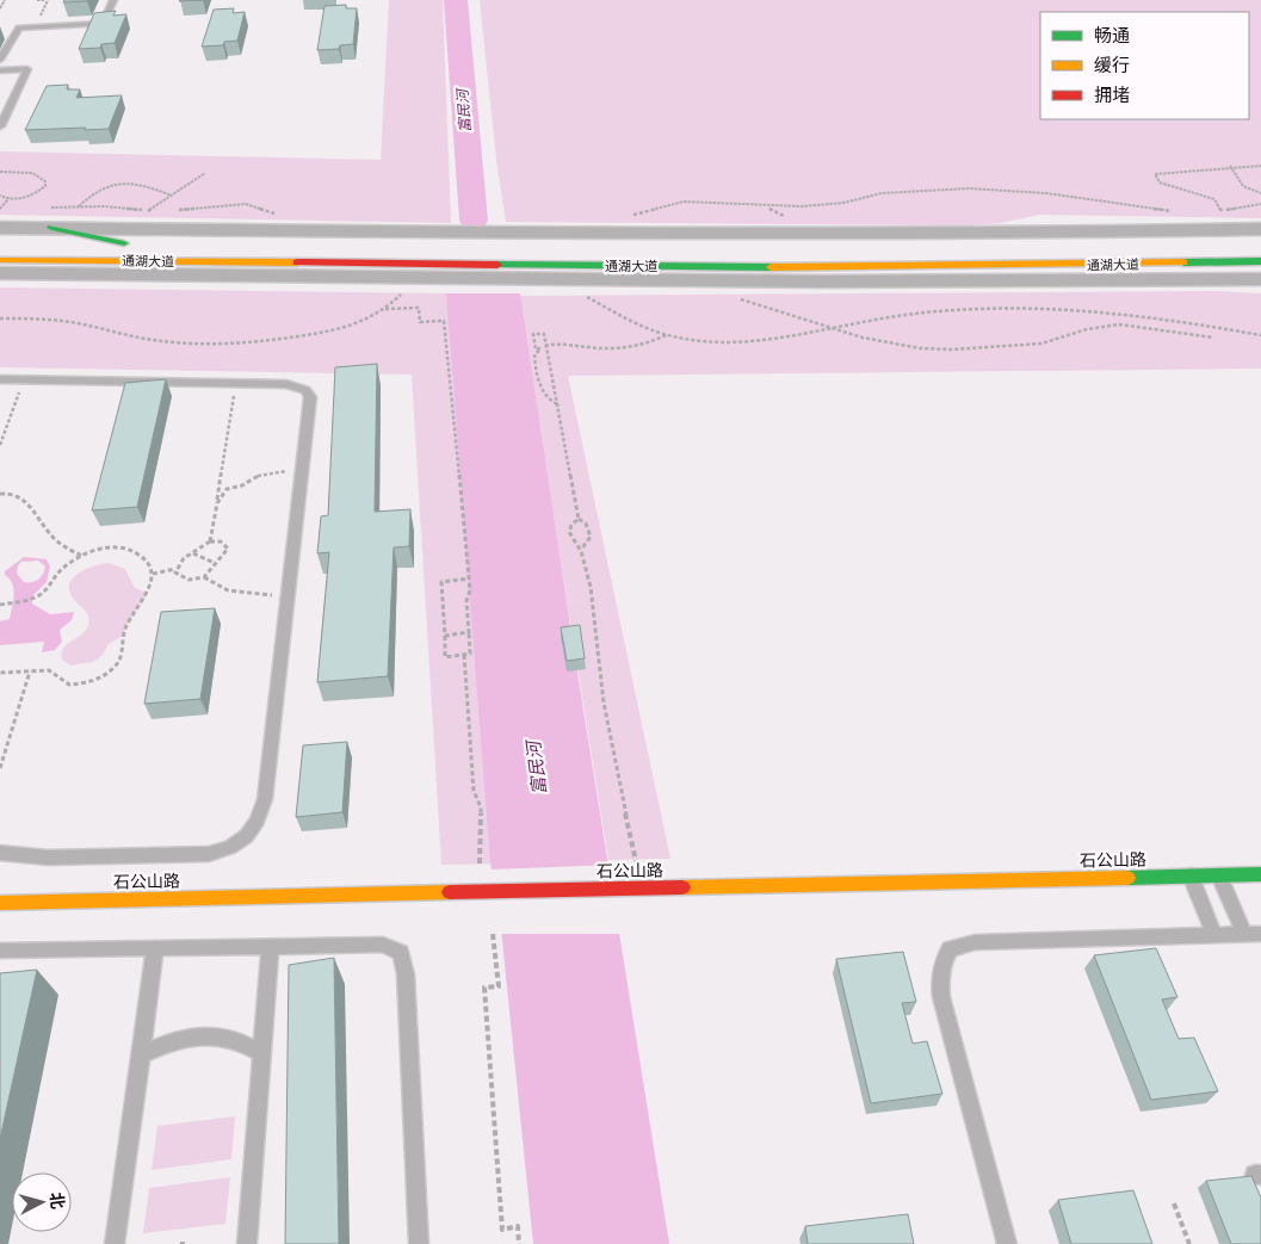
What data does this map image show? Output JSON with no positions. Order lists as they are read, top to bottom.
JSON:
{
  "streets": {
    "main road": ["通湖大道", "石公山路"]
  },
  "water": ["富民河"],
  "legend": ["畅通", "缓行", "拥堵"],
  "north": "right"
}
